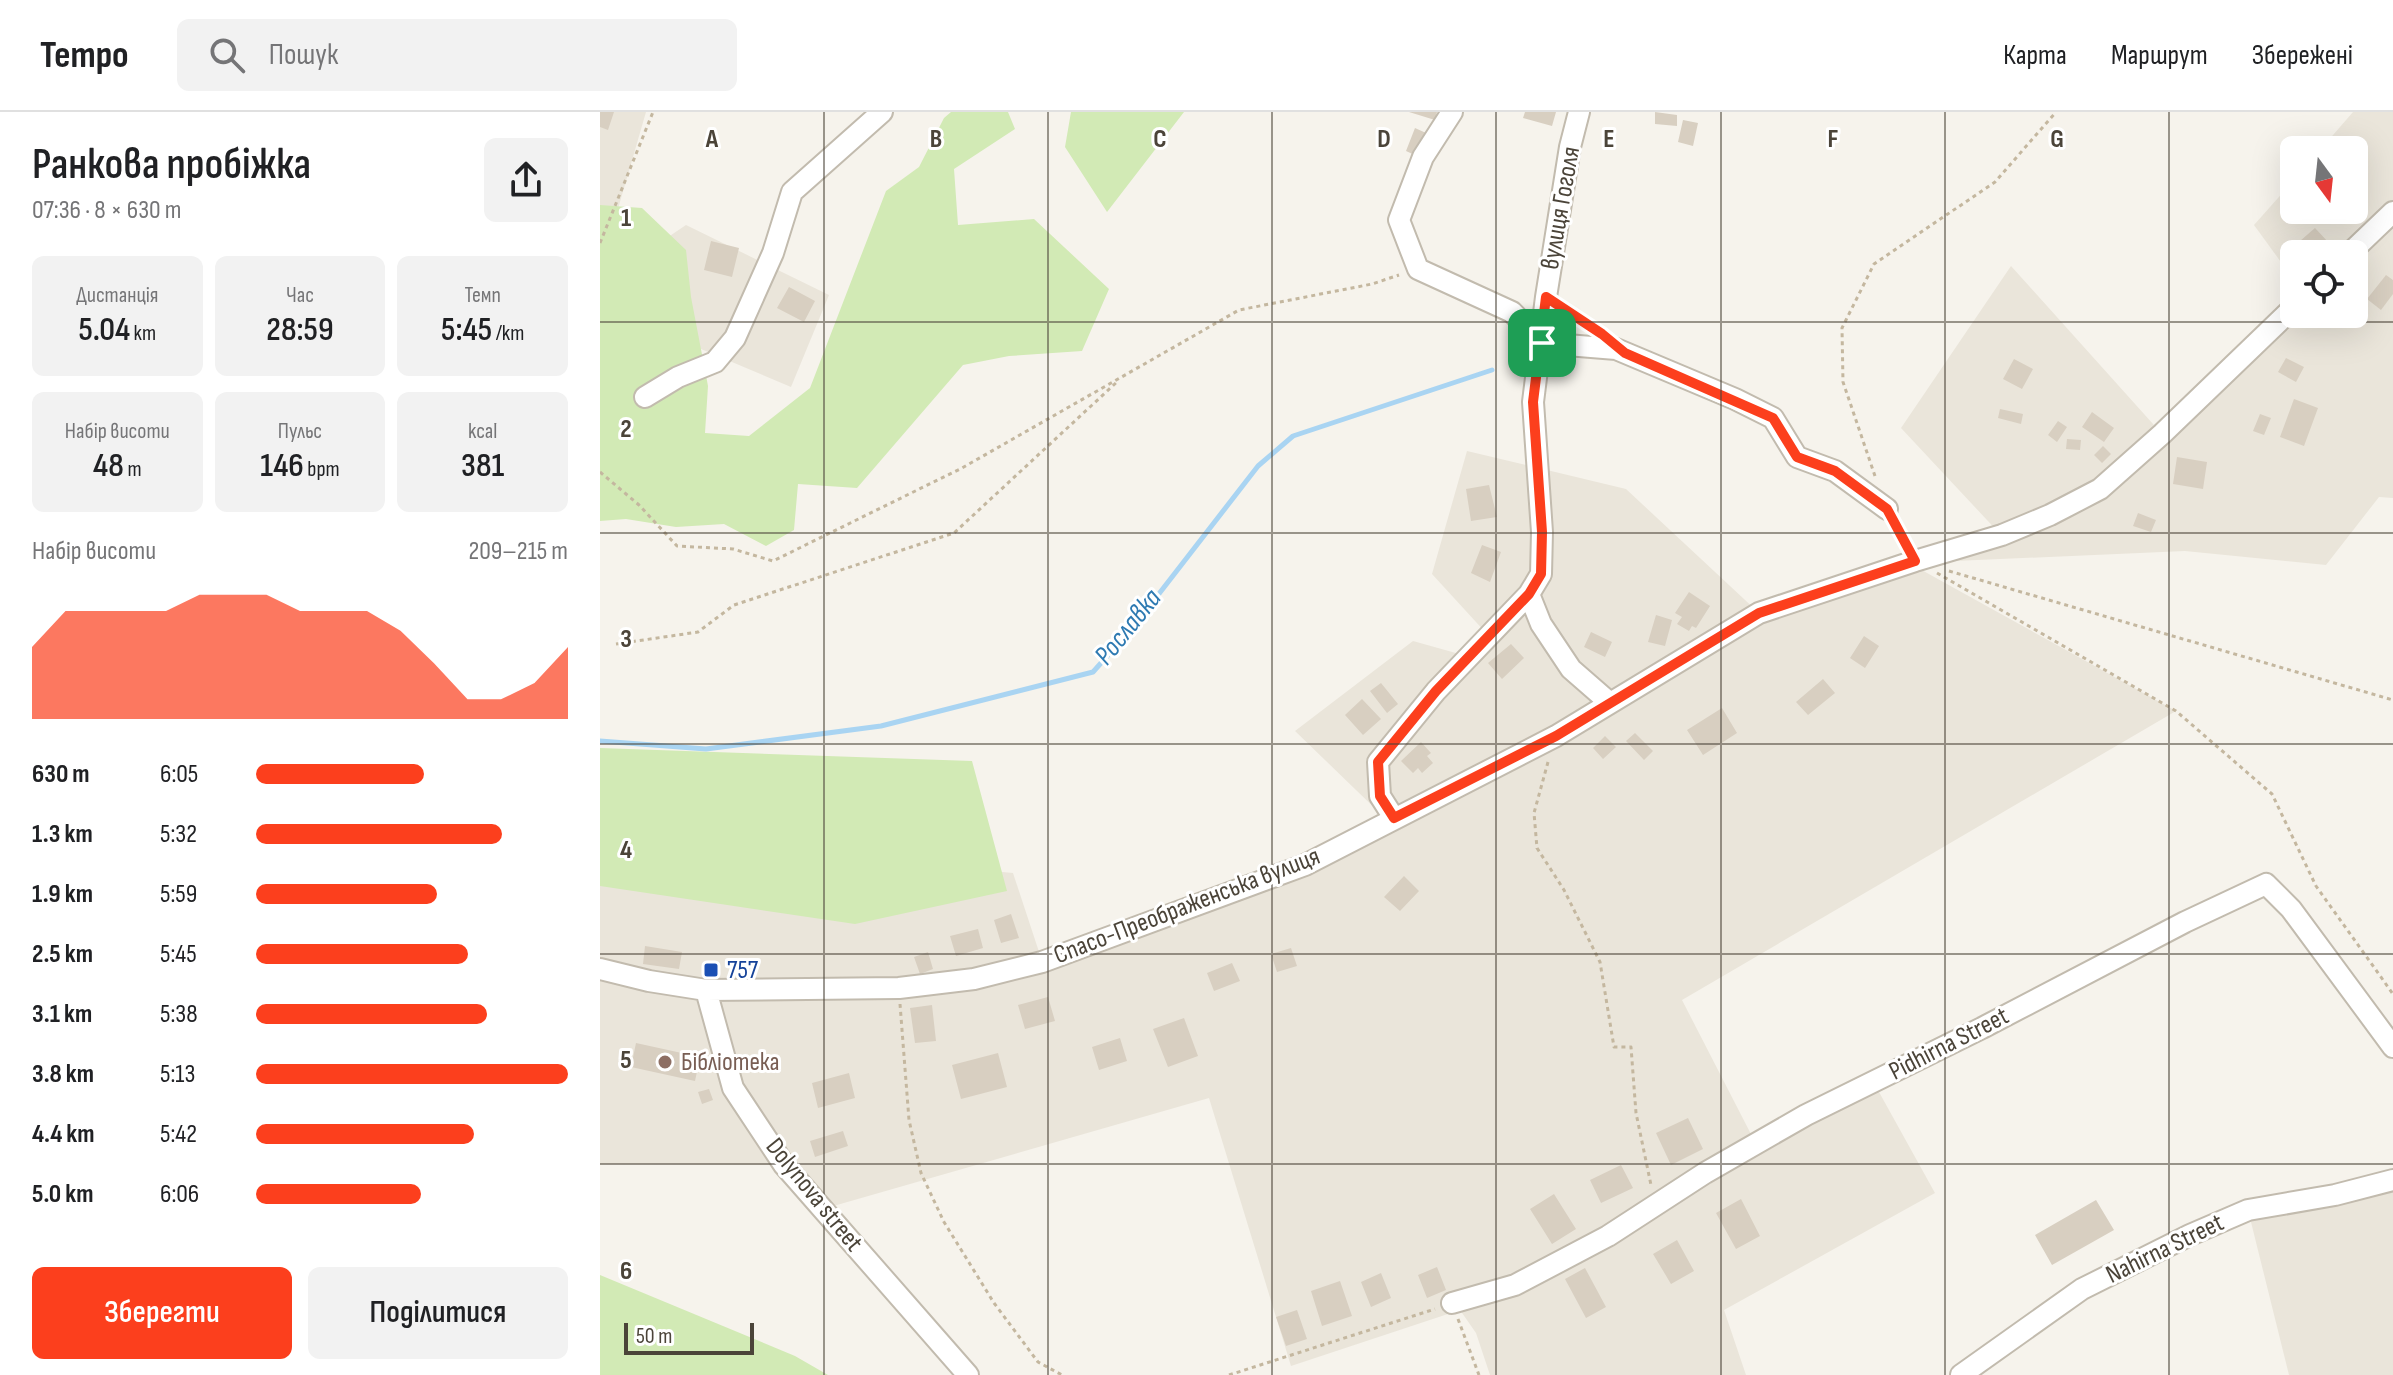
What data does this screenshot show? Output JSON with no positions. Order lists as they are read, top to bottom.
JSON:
{
  "streets": {
    "street": [
      "вулиця Гоголя",
      "Спасо-Преображенська вулиця",
      "Pidhirna Street",
      "Dolynova street",
      "Nahirna Street"
    ]
  },
  "crossings": [
    ["Спасо-Преображенська вулиця", "Dolynova street"]
  ],
  "water": ["Рославка"],
  "places": {
    "transit": ["757"],
    "other": ["Бібліотека"]
  },
  "scale_bar": "50 m",
  "north": "bottom",
  "page": {
    "header": "Tempo",
    "search": "Пошук",
    "nav": ["Карта", "Маршрут", "Збережені"],
    "heading": ["Ранкова пробіжка", "07:36 · 8 × 630 m"],
    "stats": [
      ["Дистанція", "5.04 km"],
      ["Час", "28:59"],
      ["Темп", "5:45 /km"],
      ["Набір висоти", "48 m"],
      ["Пульс", "146 bpm"],
      ["kcal", "381"]
    ],
    "chart": ["Набір висоти", "209–215 m"],
    "list": [
      {
        "name": "630 m",
        "note": "6:05"
      },
      {
        "name": "1.3 km",
        "note": "5:32"
      },
      {
        "name": "1.9 km",
        "note": "5:59"
      },
      {
        "name": "2.5 km",
        "note": "5:45"
      },
      {
        "name": "3.1 km",
        "note": "5:38"
      },
      {
        "name": "3.8 km",
        "note": "5:13"
      },
      {
        "name": "4.4 km",
        "note": "5:42"
      },
      {
        "name": "5.0 km",
        "note": "6:06"
      }
    ],
    "buttons": ["Зберегти", "Поділитися"],
    "scale": "50 m"
  },
  "grid": {
    "columns": [
      "A",
      "B",
      "C",
      "D",
      "E",
      "F",
      "G"
    ],
    "rows": [
      "1",
      "2",
      "3",
      "4",
      "5",
      "6"
    ]
  }
}
